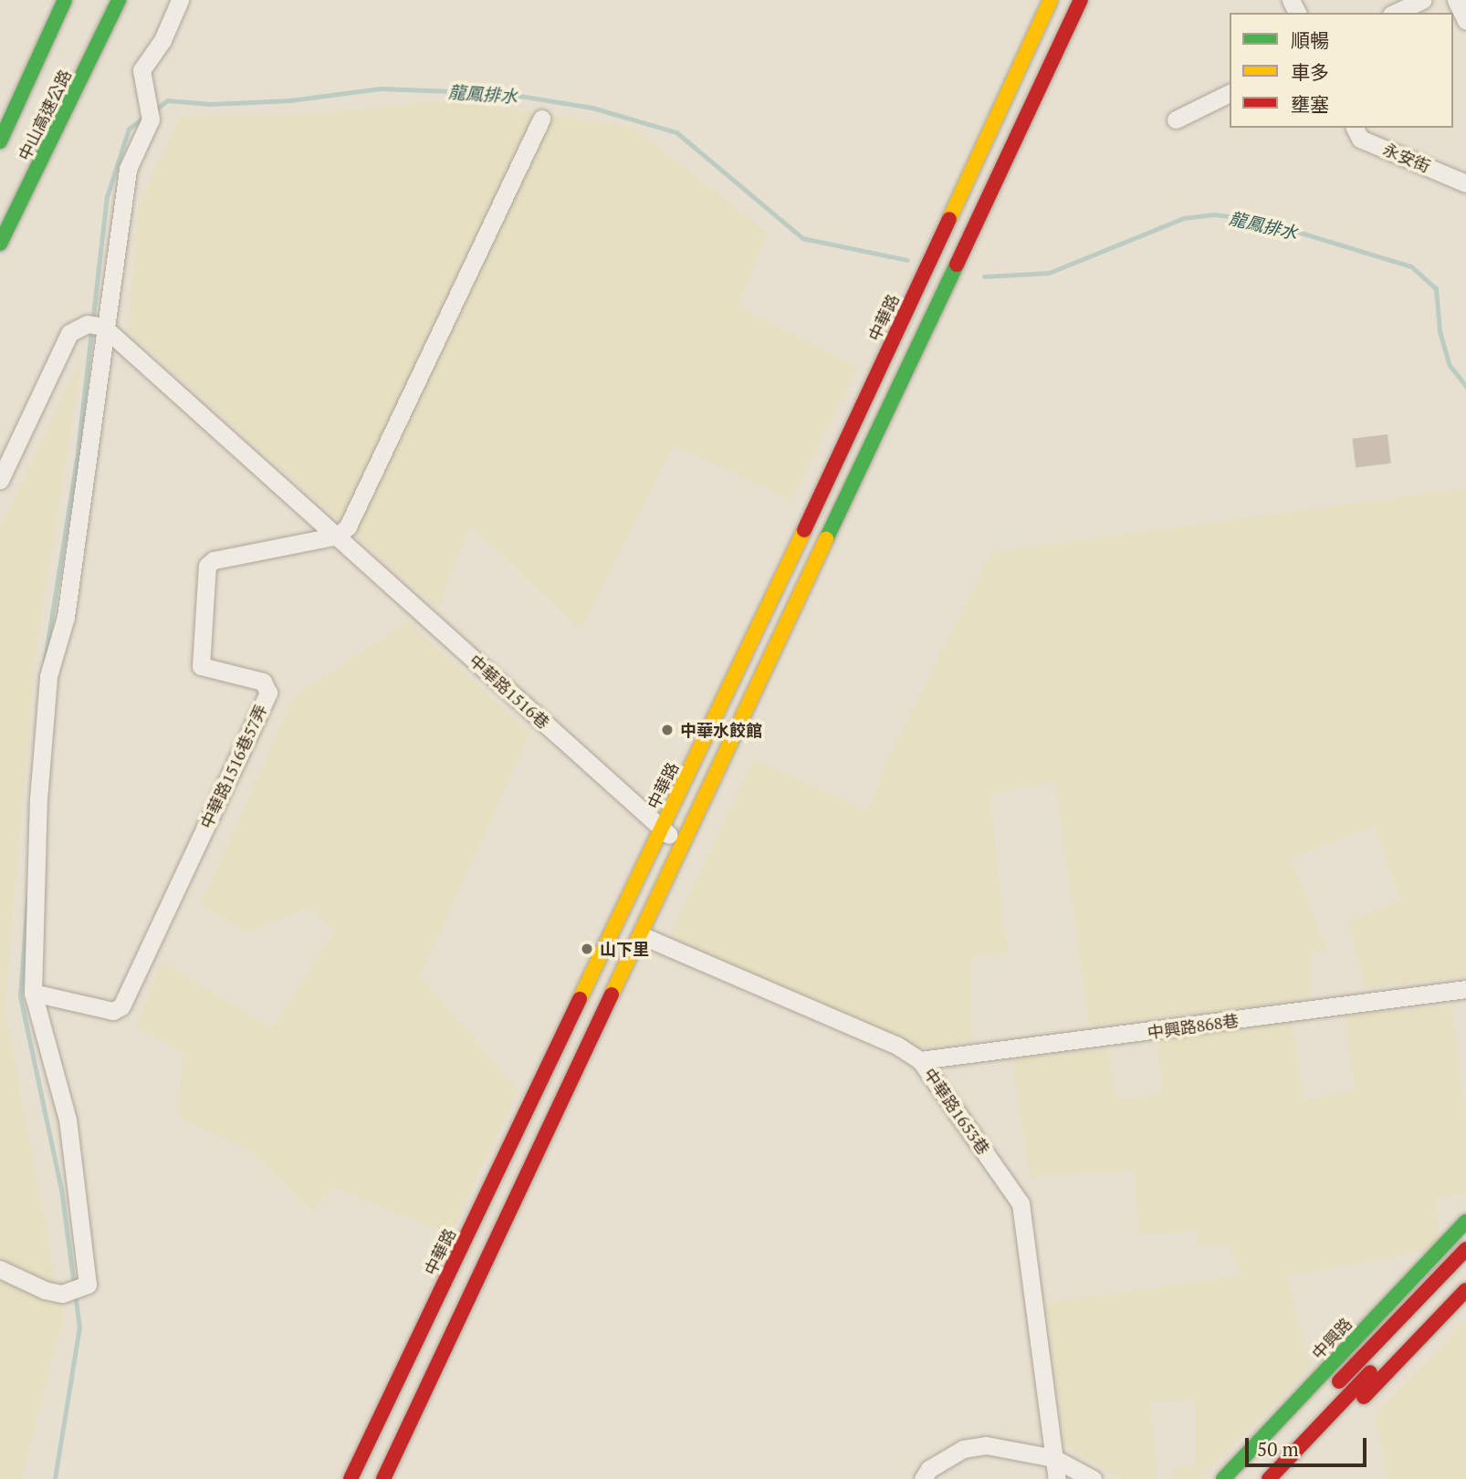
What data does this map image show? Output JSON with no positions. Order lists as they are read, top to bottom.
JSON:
{
  "streets": {
    "main road": ["中山高速公路", "中華路", "中興路"],
    "street": [
      "永安街",
      "中華路1516巷",
      "中華路1516巷57弄",
      "中興路868巷",
      "中華路1653巷"
    ]
  },
  "crossings": [
    ["中華路", "中華路1516巷"],
    ["中華路1516巷", "中華路1516巷57弄"],
    ["中興路868巷", "中華路1653巷"]
  ],
  "water": ["龍鳳排水"],
  "places": ["中華水餃館", "山下里"],
  "legend": ["順暢", "車多", "壅塞"],
  "scale_bar": "50 m"
}
